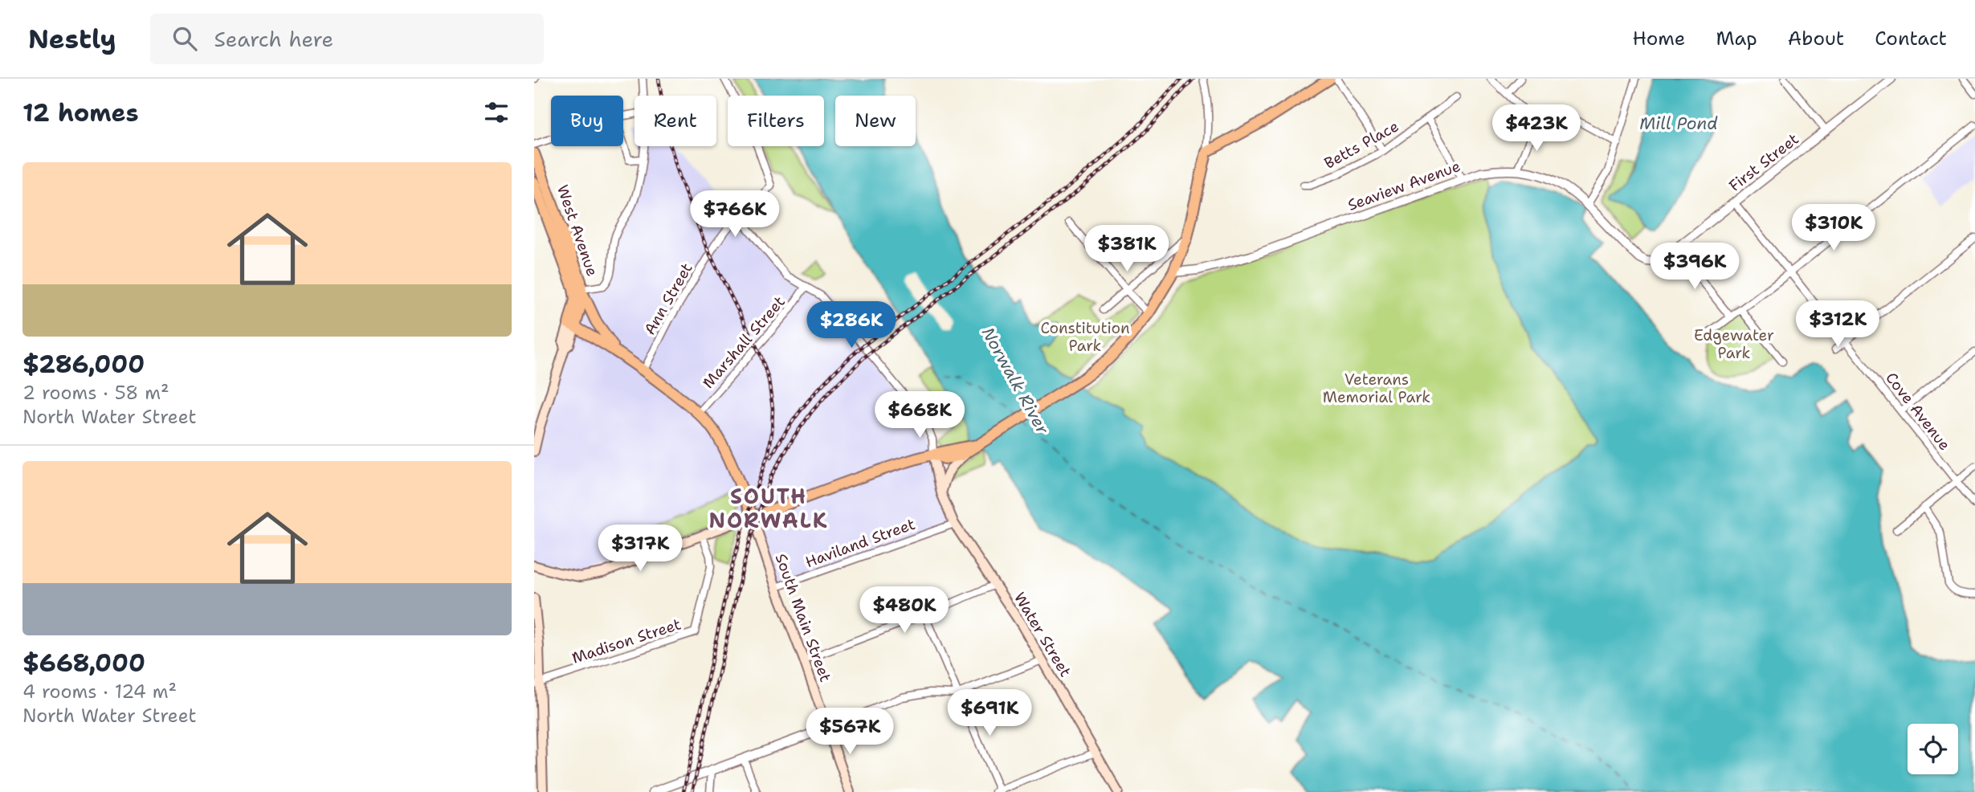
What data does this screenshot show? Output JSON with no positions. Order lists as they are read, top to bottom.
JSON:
{
  "streets": {
    "main road": ["West Avenue", "South Main Street", "Water Street"],
    "street": [
      "Betts Place",
      "First Street",
      "Seaview Avenue",
      "Ann Street",
      "Marshall Street",
      "Cove Avenue",
      "Haviland Street",
      "Madison Street"
    ]
  },
  "crossings": [
    ["First Street", "Seaview Avenue"],
    ["First Street", "Cove Avenue"],
    ["Haviland Street", "South Main Street"],
    ["Haviland Street", "Water Street"]
  ],
  "districts": ["SOUTH NORWALK"],
  "water": ["Mill Pond", "Norwalk River"],
  "parks": ["Constitution Park", "Edgewater Park", "Veterans Memorial Park"],
  "page": {
    "header": "Nestly",
    "search": "Search here",
    "nav": [
      "Home",
      "Map",
      "About",
      "Contact"
    ],
    "heading": "12 homes",
    "chip": [
      "Buy",
      "Rent",
      "Filters",
      "New"
    ],
    "price": [
      "$423K",
      "$766K",
      "$310K",
      "$381K",
      "$396K",
      "$312K",
      "$286K",
      "$668K",
      "$317K",
      "$480K",
      "$691K",
      "$567K"
    ],
    "list": [
      {
        "name": "$286,000",
        "note": "2 rooms · 58 m² · North Water Street"
      },
      {
        "name": "$668,000",
        "note": "4 rooms · 124 m² · North Water Street"
      }
    ]
  }
}
